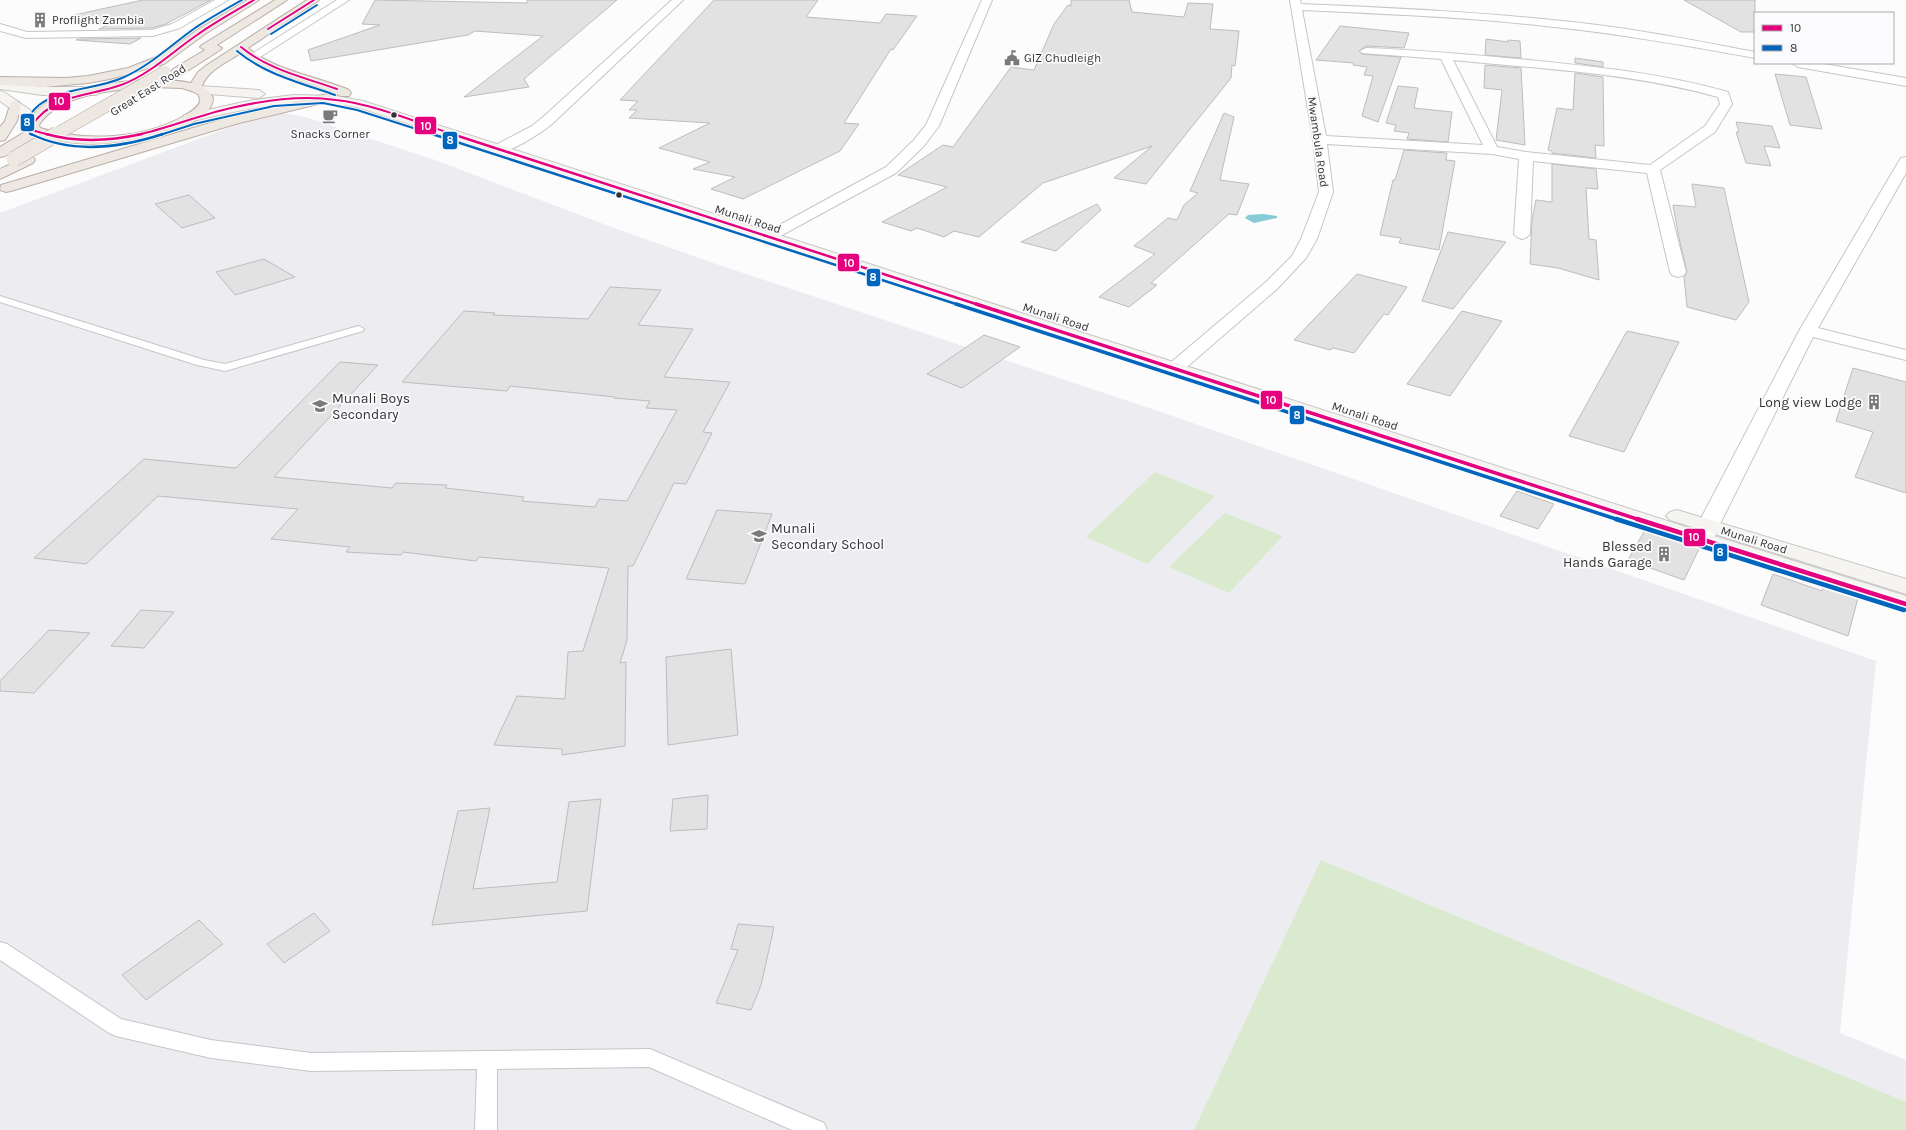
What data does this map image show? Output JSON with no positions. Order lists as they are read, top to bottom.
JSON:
{
  "streets": {
    "main road": ["Great East Road", "Munali Road"],
    "street": ["Mwambula Road"]
  },
  "crossings": [
    ["Great East Road", "Munali Road"],
    ["Mwambula Road", "Munali Road"]
  ],
  "places": {
    "building": ["Proflight Zambia", "Long view Lodge", "Blessed Hands Garage"],
    "public building": ["GIZ Chudleigh"],
    "cafe": ["Snacks Corner"],
    "school or university": ["Munali Boys Secondary", "Munali Secondary School"]
  },
  "lines": ["transit line 10", "transit line 8"],
  "legend": ["10", "8"]
}
